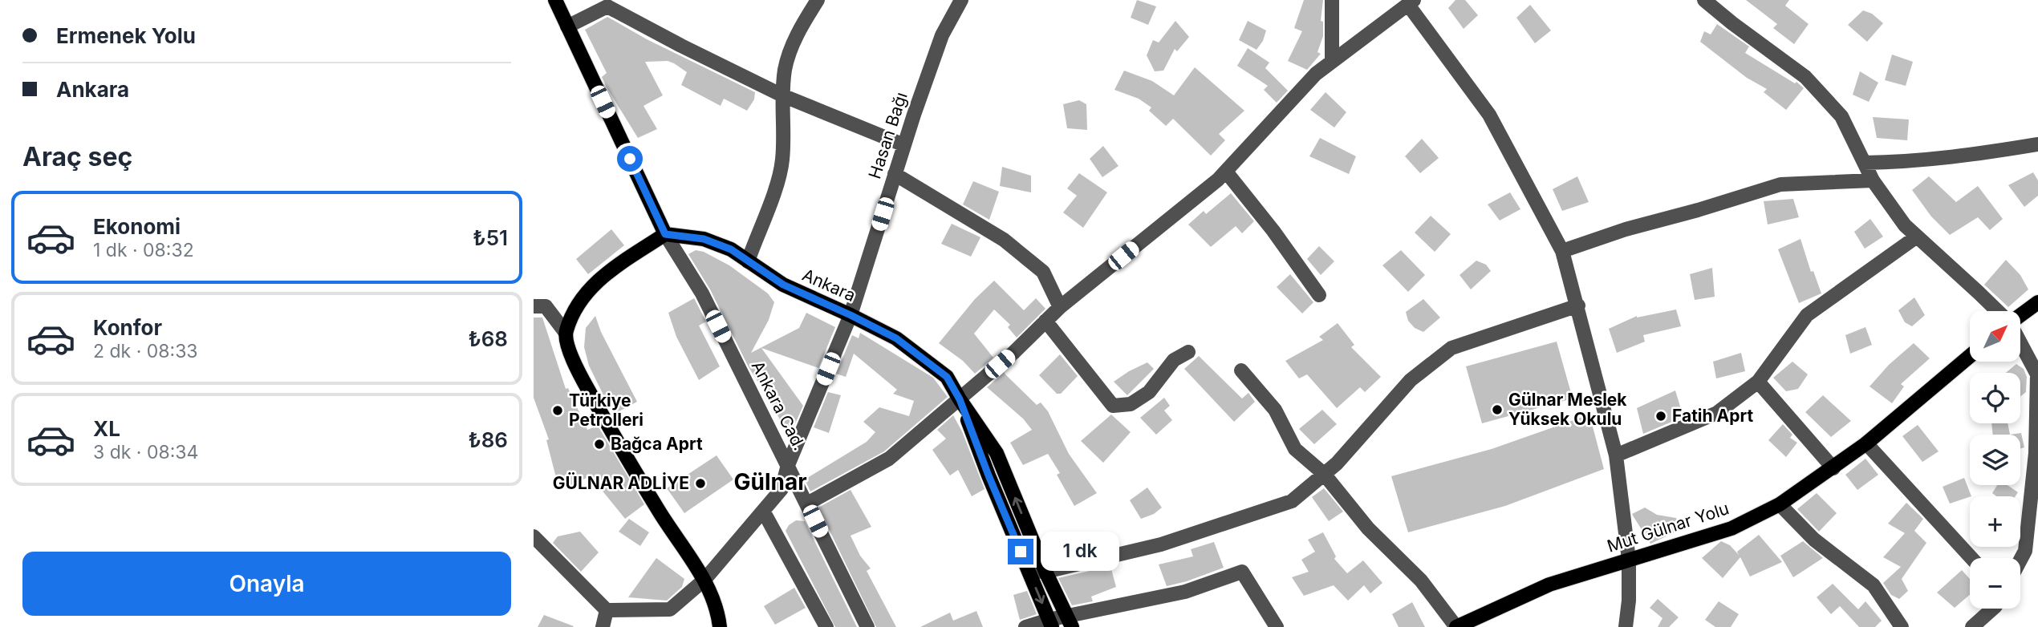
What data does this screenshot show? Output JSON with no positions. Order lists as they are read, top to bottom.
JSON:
{
  "streets": {
    "main road": ["Ankara", "Mut Gülnar Yolu"],
    "street": ["Hasan Bağı", "Ankara Cad."]
  },
  "crossings": [
    ["Hasan Bağı", "Ankara"],
    ["Hasan Bağı", "Ankara Cad."],
    ["Ankara", "Ankara Cad."]
  ],
  "districts": ["Gülnar"],
  "places": [
    "Gülnar Meslek Yüksek Okulu",
    "Türkiye Petrolleri",
    "Fatih Aprt",
    "Bağca Aprt",
    "GÜLNAR ADLİYE"
  ],
  "north": "top right",
  "page": {
    "banner": ["Ermenek Yolu", "Ankara"],
    "heading": "Araç seç",
    "list": [
      {
        "name": "Ekonomi",
        "note": "1 dk · 08:32",
        "value": "₺51"
      },
      {
        "name": "Konfor",
        "note": "2 dk · 08:33",
        "value": "₺68"
      },
      {
        "name": "XL",
        "note": "3 dk · 08:34",
        "value": "₺86"
      }
    ],
    "map_buttons": ["+", "−"],
    "bubble": "1 dk",
    "buttons": "Onayla"
  }
}
